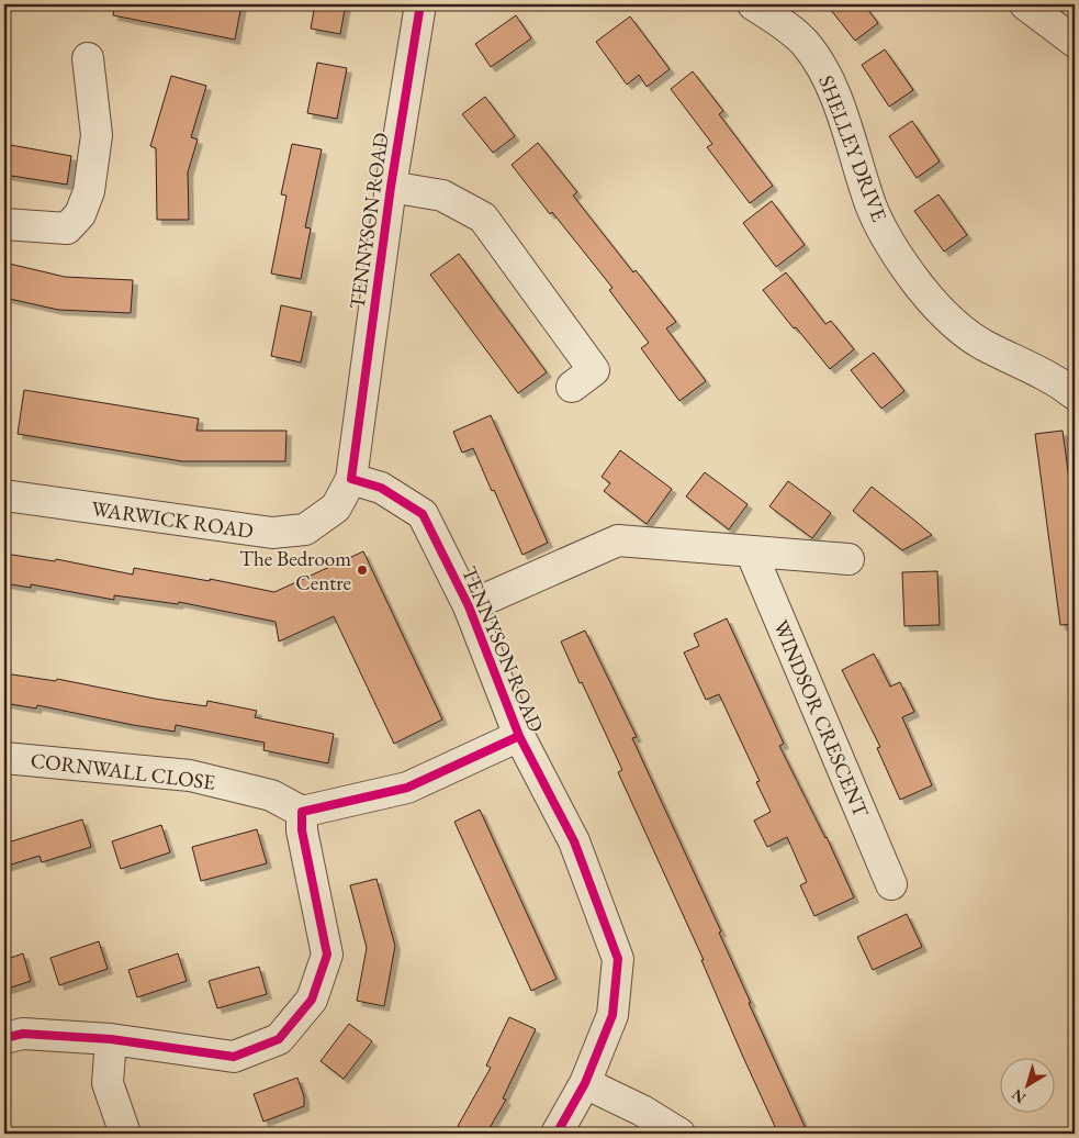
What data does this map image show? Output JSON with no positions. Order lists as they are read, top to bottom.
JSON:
{
  "streets": {
    "street": [
      "SHELLEY DRIVE",
      "TENNYSON ROAD",
      "WARWICK ROAD",
      "WINDSOR CRESCENT",
      "CORNWALL CLOSE"
    ]
  },
  "crossings": [
    ["TENNYSON ROAD", "WARWICK ROAD"]
  ],
  "places": ["The Bedroom Centre"],
  "north": "bottom left"
}
